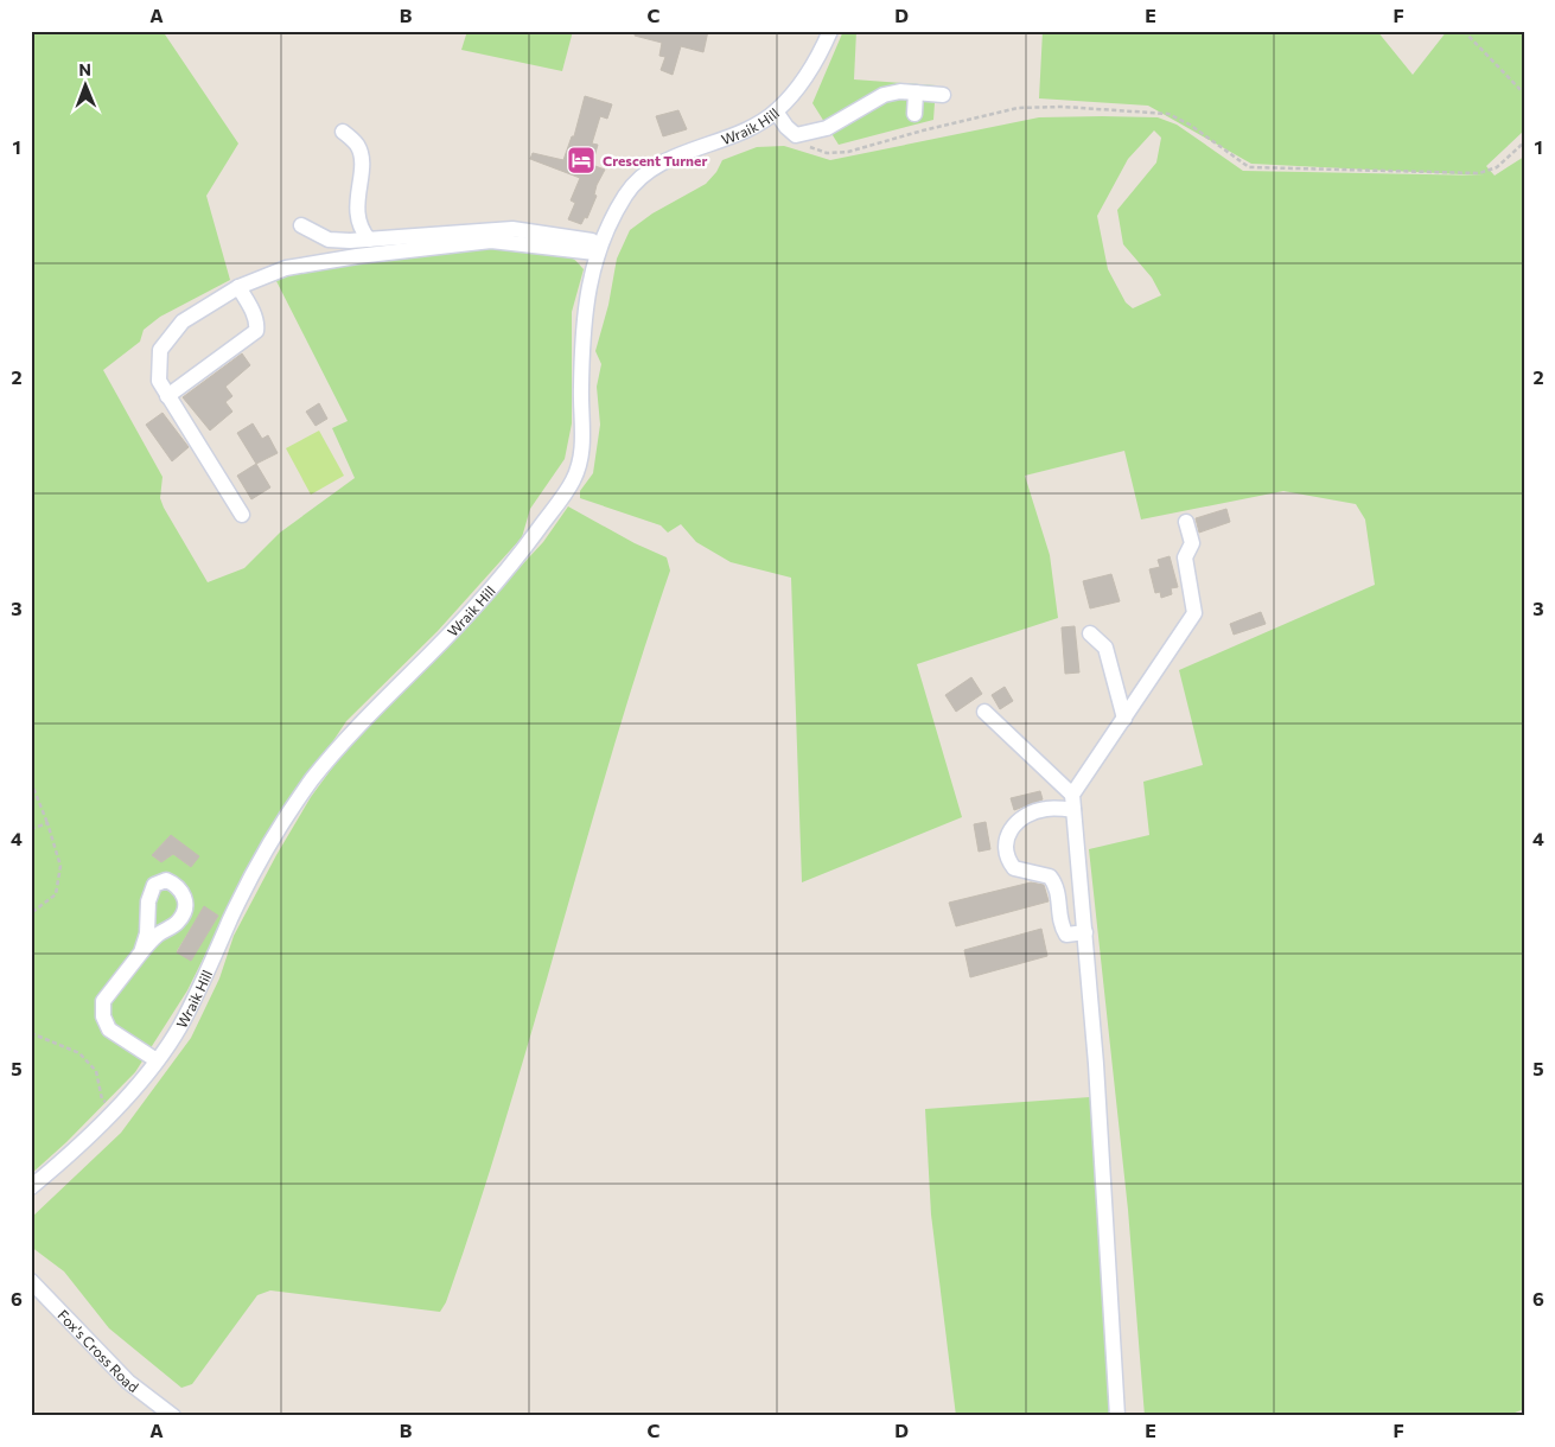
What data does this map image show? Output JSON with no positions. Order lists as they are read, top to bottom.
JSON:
{
  "streets": {
    "street": ["Wraik Hill", "Fox's Cross Road"]
  },
  "places": {
    "hotel": ["Crescent Turner"]
  },
  "north": "top",
  "grid": {
    "columns": [
      "A",
      "B",
      "C",
      "D",
      "E",
      "F"
    ],
    "rows": [
      "1",
      "2",
      "3",
      "4",
      "5",
      "6"
    ]
  }
}
